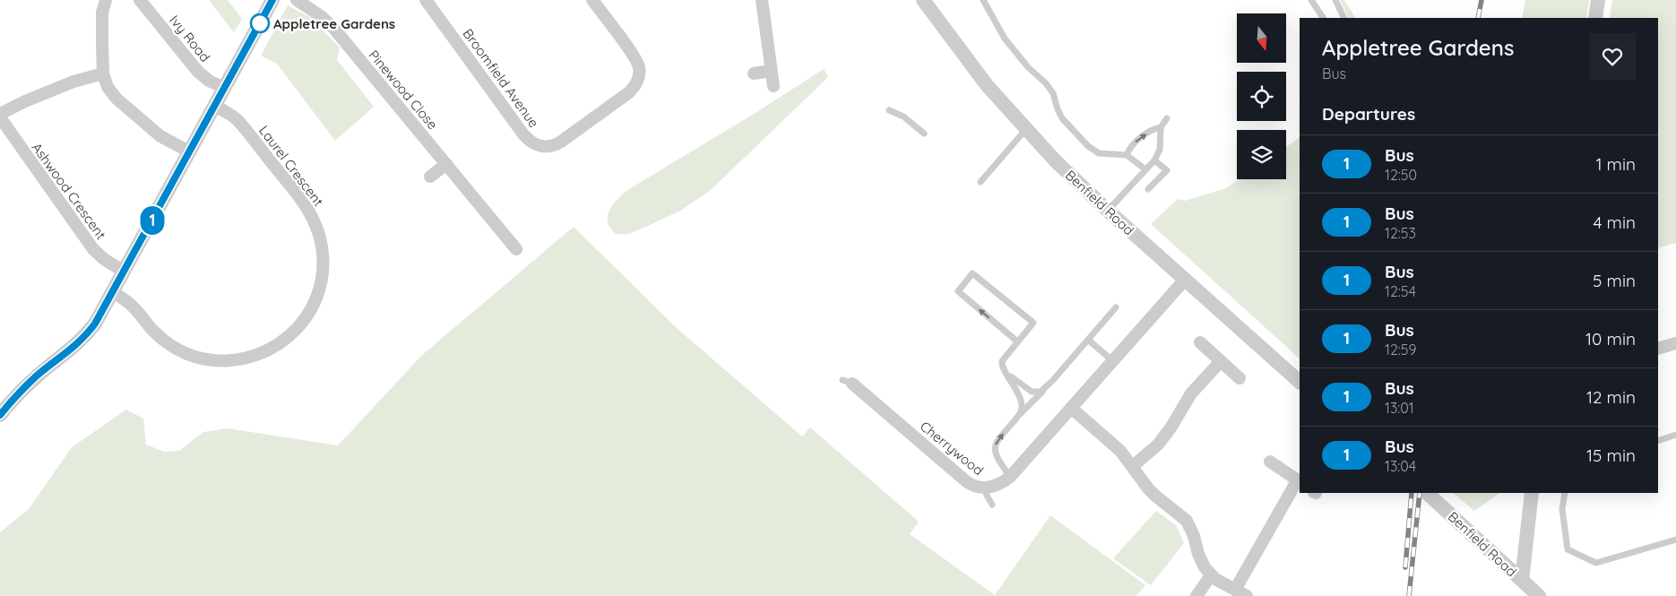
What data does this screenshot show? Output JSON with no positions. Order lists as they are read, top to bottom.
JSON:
{
  "streets": {
    "street": [
      "Ivy Road",
      "Broomfield Avenue",
      "Pinewood Close",
      "Laurel Crescent",
      "Ashwood Crescent",
      "Benfield Road",
      "Cherrywood"
    ]
  },
  "crossings": [
    ["Benfield Road", "Cherrywood"]
  ],
  "places": ["Appletree Gardens"],
  "lines": ["bus line 1"],
  "north": "bottom",
  "page": {
    "on_map": "1",
    "heading": [
      ["Appletree Gardens", "Bus"],
      "Departures"
    ],
    "list": [
      {
        "mark": "1",
        "name": "Bus",
        "note": "12:50",
        "value": "1 min"
      },
      {
        "mark": "1",
        "name": "Bus",
        "note": "12:53",
        "value": "4 min"
      },
      {
        "mark": "1",
        "name": "Bus",
        "note": "12:54",
        "value": "5 min"
      },
      {
        "mark": "1",
        "name": "Bus",
        "note": "12:59",
        "value": "10 min"
      },
      {
        "mark": "1",
        "name": "Bus",
        "note": "13:01",
        "value": "12 min"
      },
      {
        "mark": "1",
        "name": "Bus",
        "note": "13:04",
        "value": "15 min"
      }
    ]
  }
}
